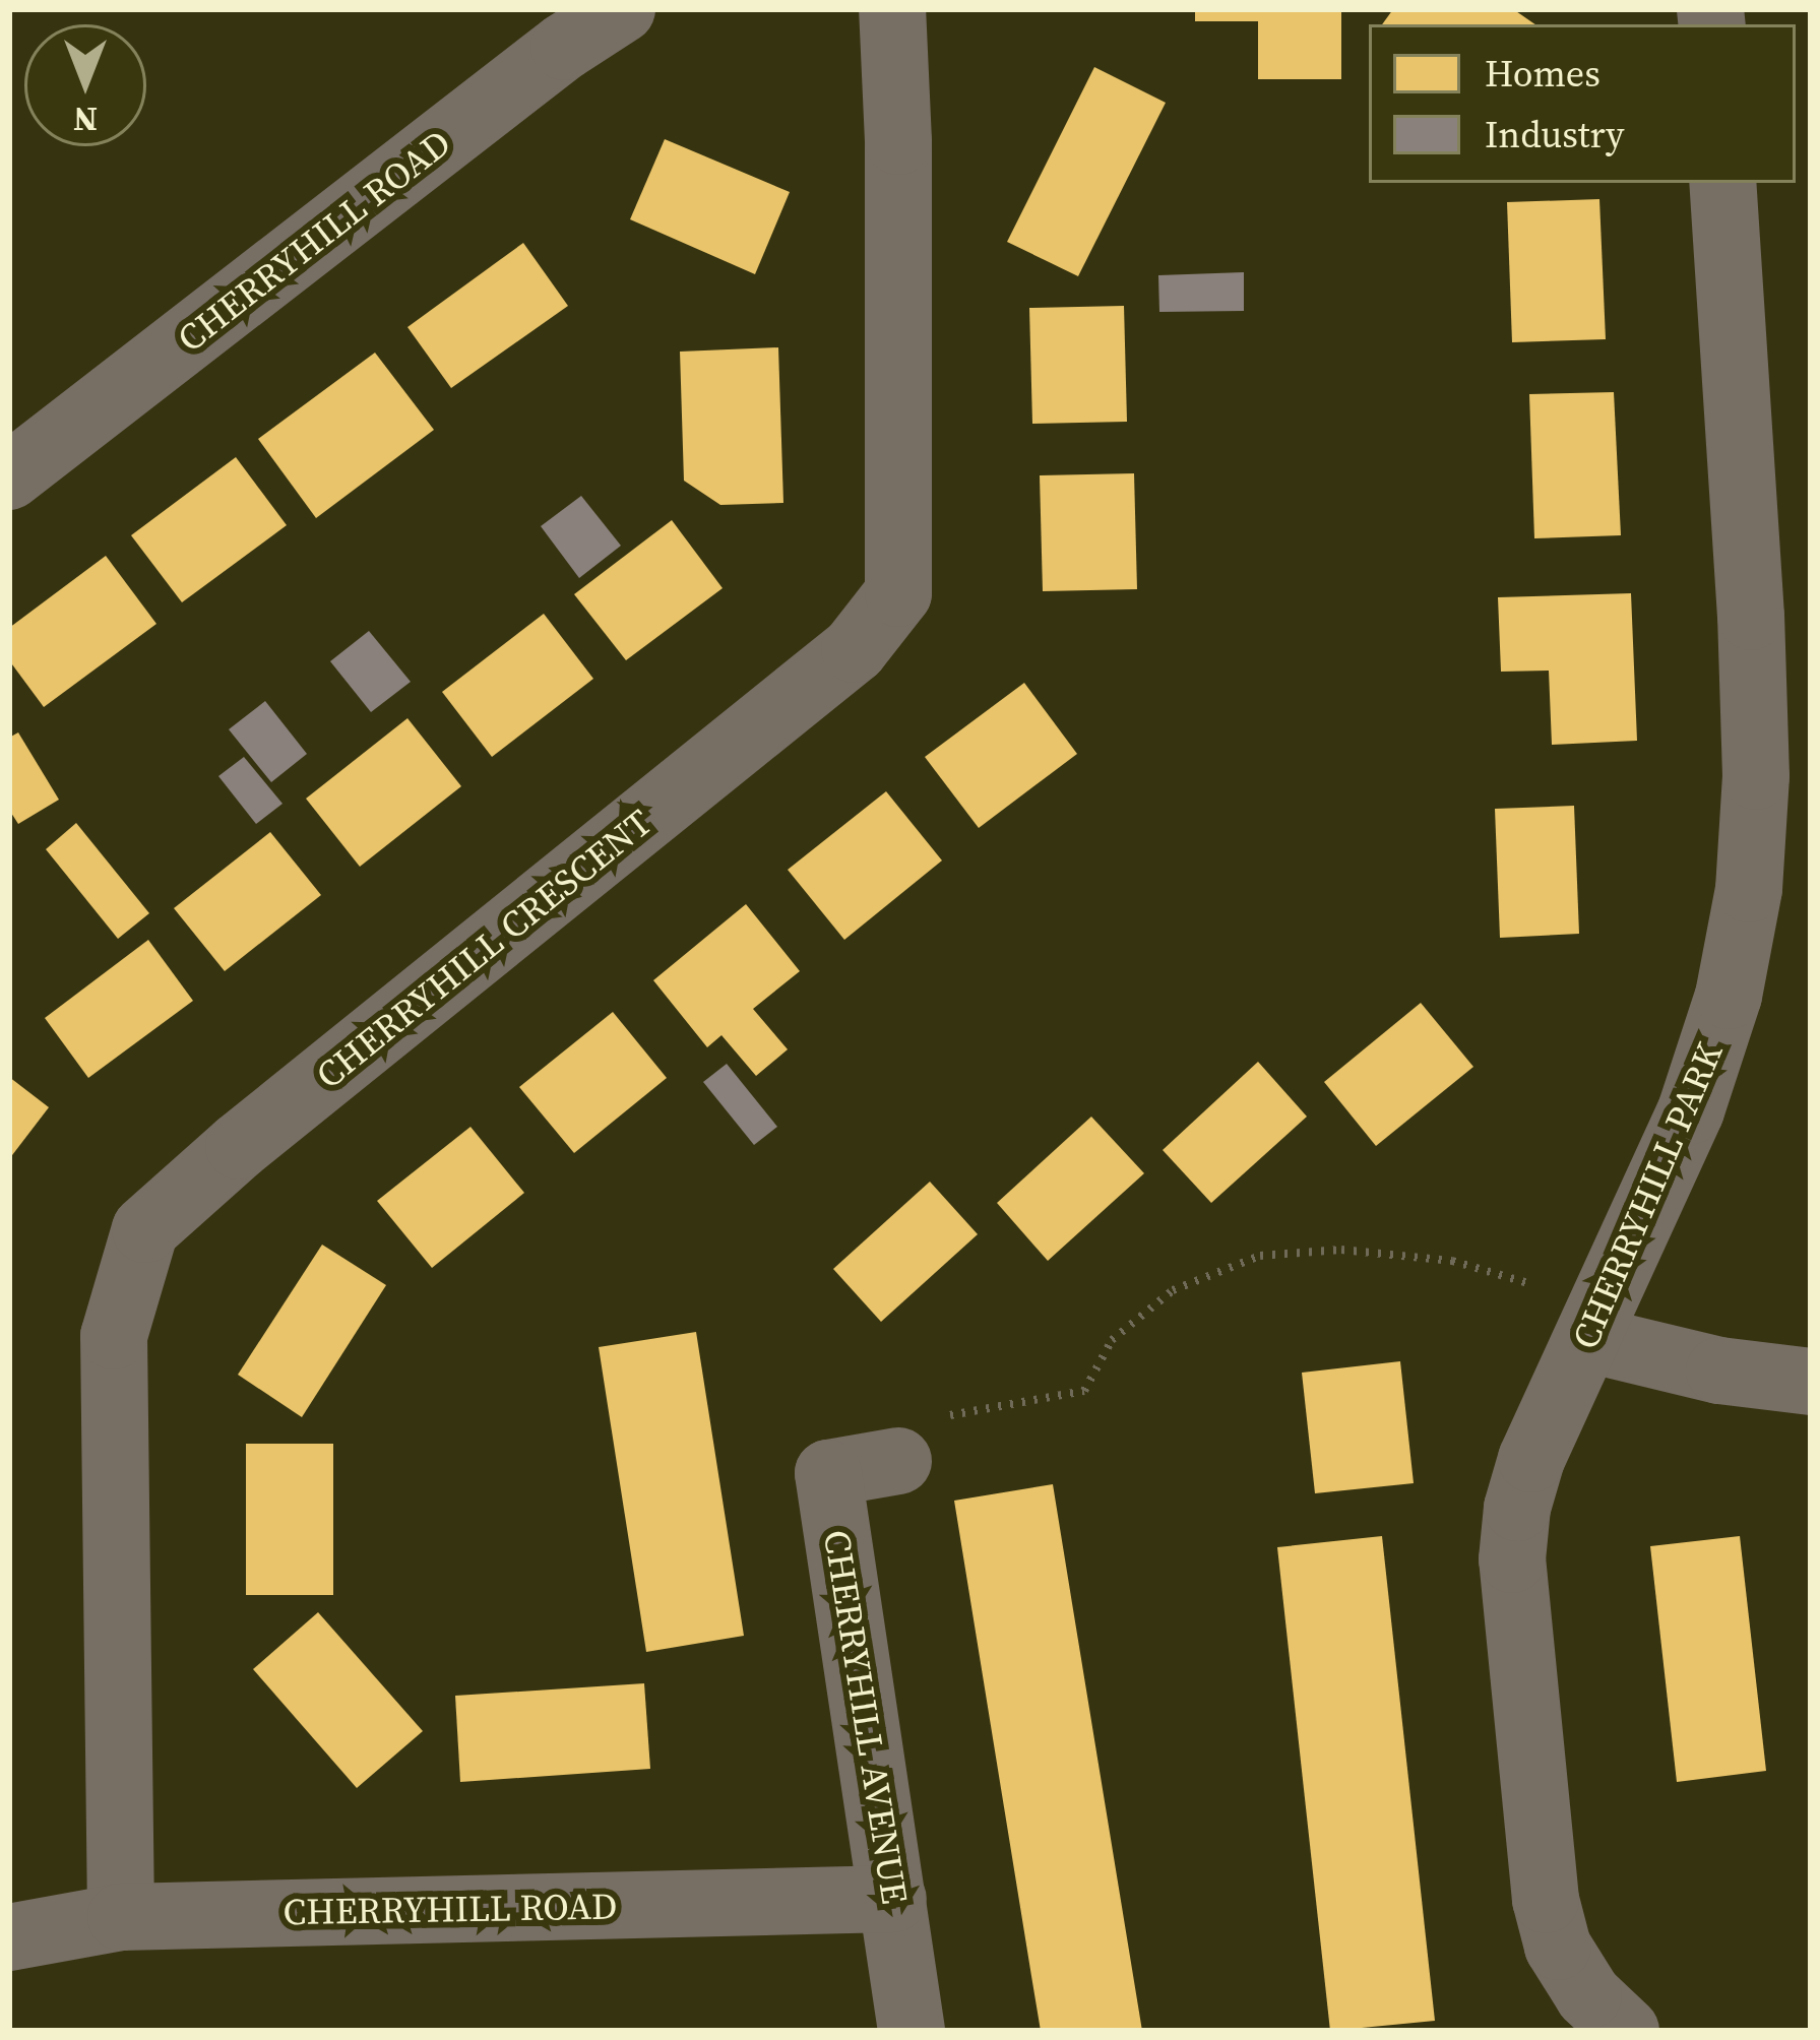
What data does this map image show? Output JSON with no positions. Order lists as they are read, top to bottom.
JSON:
{
  "streets": {
    "street": [
      "CHERRYHILL ROAD",
      "CHERRYHILL CRESCENT",
      "CHERRYHILL PARK",
      "CHERRYHILL AVENUE"
    ]
  },
  "crossings": [
    ["CHERRYHILL ROAD", "CHERRYHILL CRESCENT"],
    ["CHERRYHILL ROAD", "CHERRYHILL AVENUE"]
  ],
  "legend": ["Homes", "Industry"],
  "north": "bottom"
}
